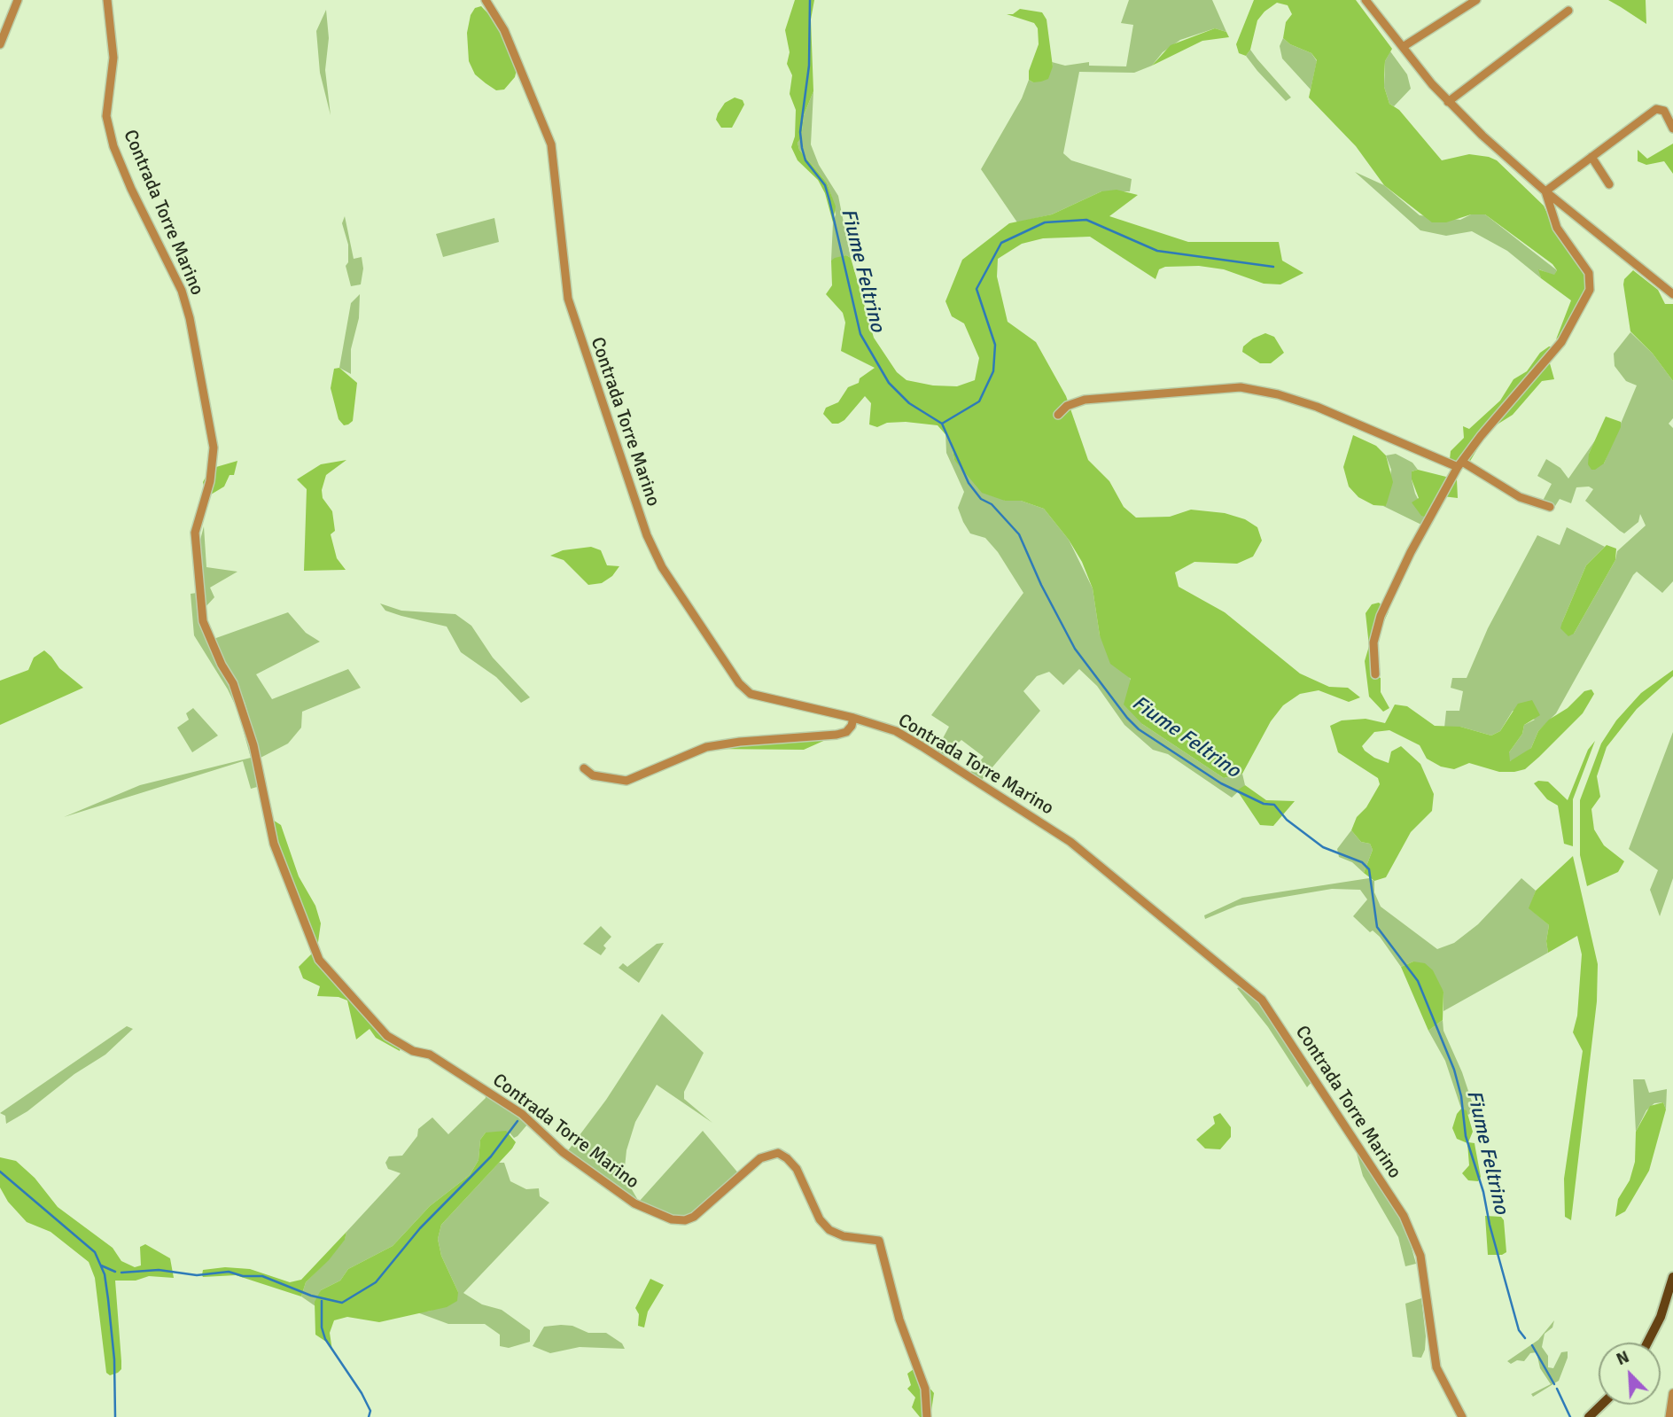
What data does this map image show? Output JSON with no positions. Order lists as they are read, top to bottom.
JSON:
{
  "streets": {
    "street": ["Contrada Torre Marino"]
  },
  "water": ["Fiume Feltrino"],
  "north": "top left"
}
